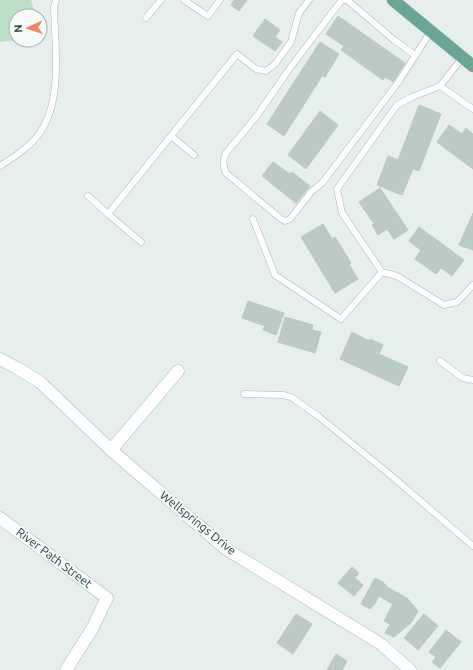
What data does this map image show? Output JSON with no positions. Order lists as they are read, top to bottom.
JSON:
{
  "streets": {
    "street": ["Wellsprings Drive", "River Path Street"]
  },
  "north": "left"
}
